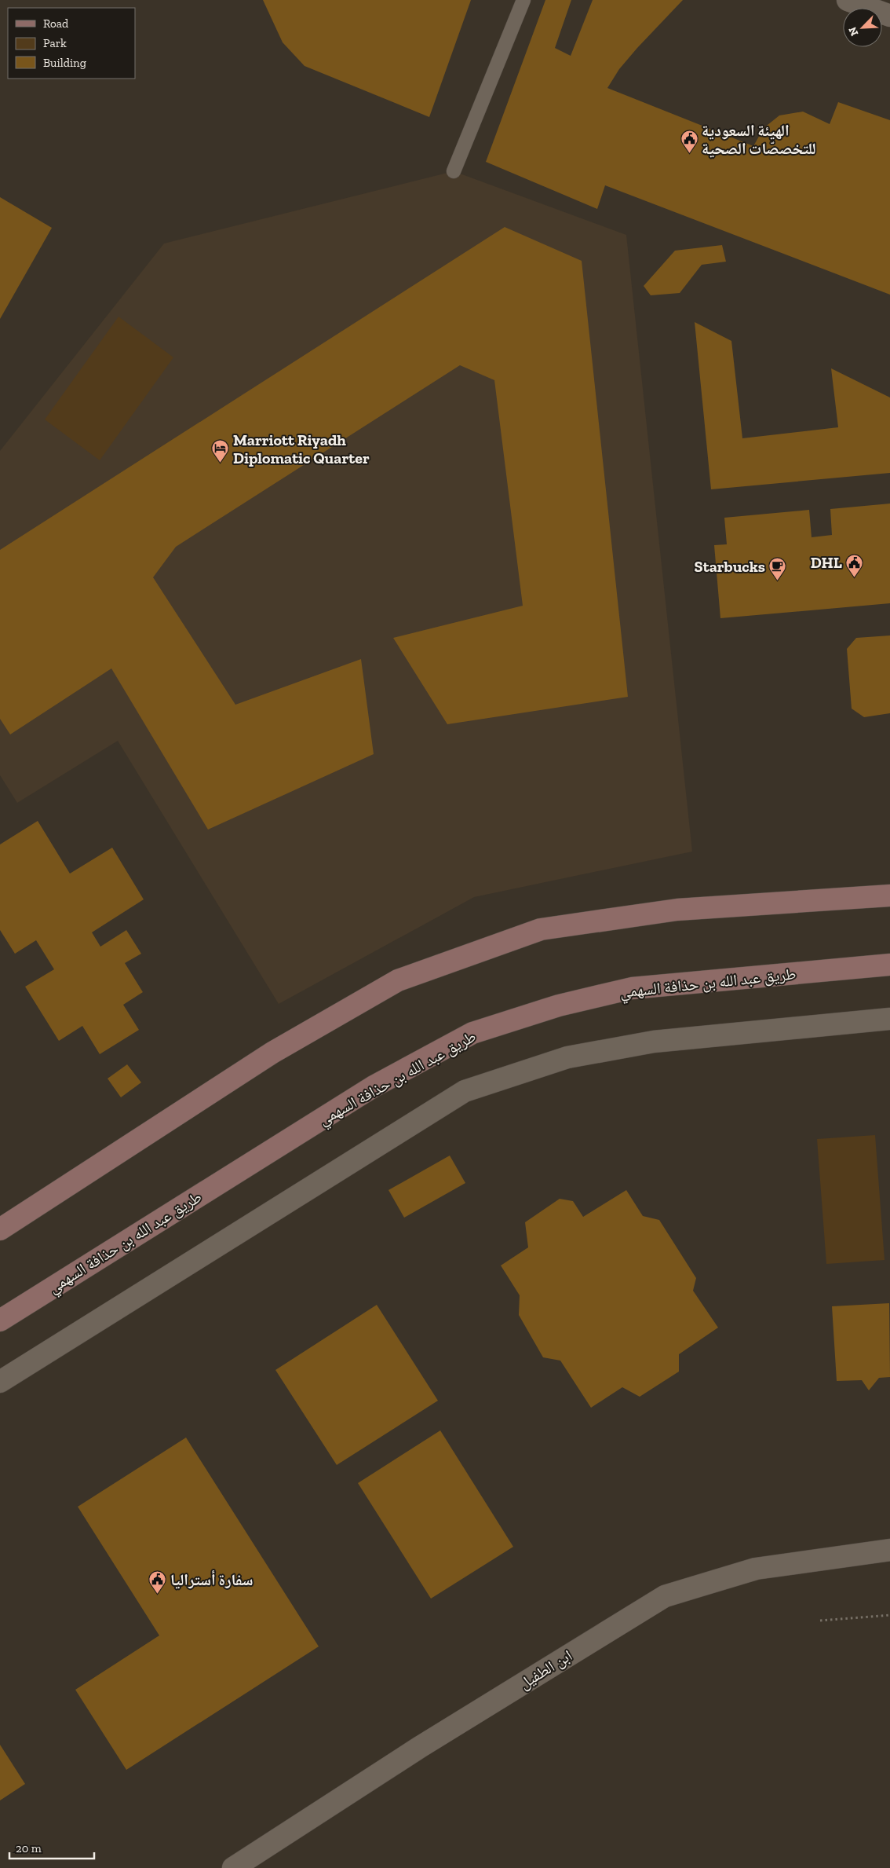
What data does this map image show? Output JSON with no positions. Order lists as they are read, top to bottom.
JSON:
{
  "streets": {
    "street": ["طريق عبد الله بن حذافة السهمي", "ابن الطفيل"]
  },
  "places": {
    "public building": ["الهيئة السعودية للتخصصّات الصحية", "DHL", "سفارة أستراليا"],
    "hotel": ["Marriott Riyadh Diplomatic Quarter"],
    "cafe": ["Starbucks"]
  },
  "legend": ["Road", "Park", "Building"],
  "scale_bar": "20 m",
  "north": "bottom left"
}
